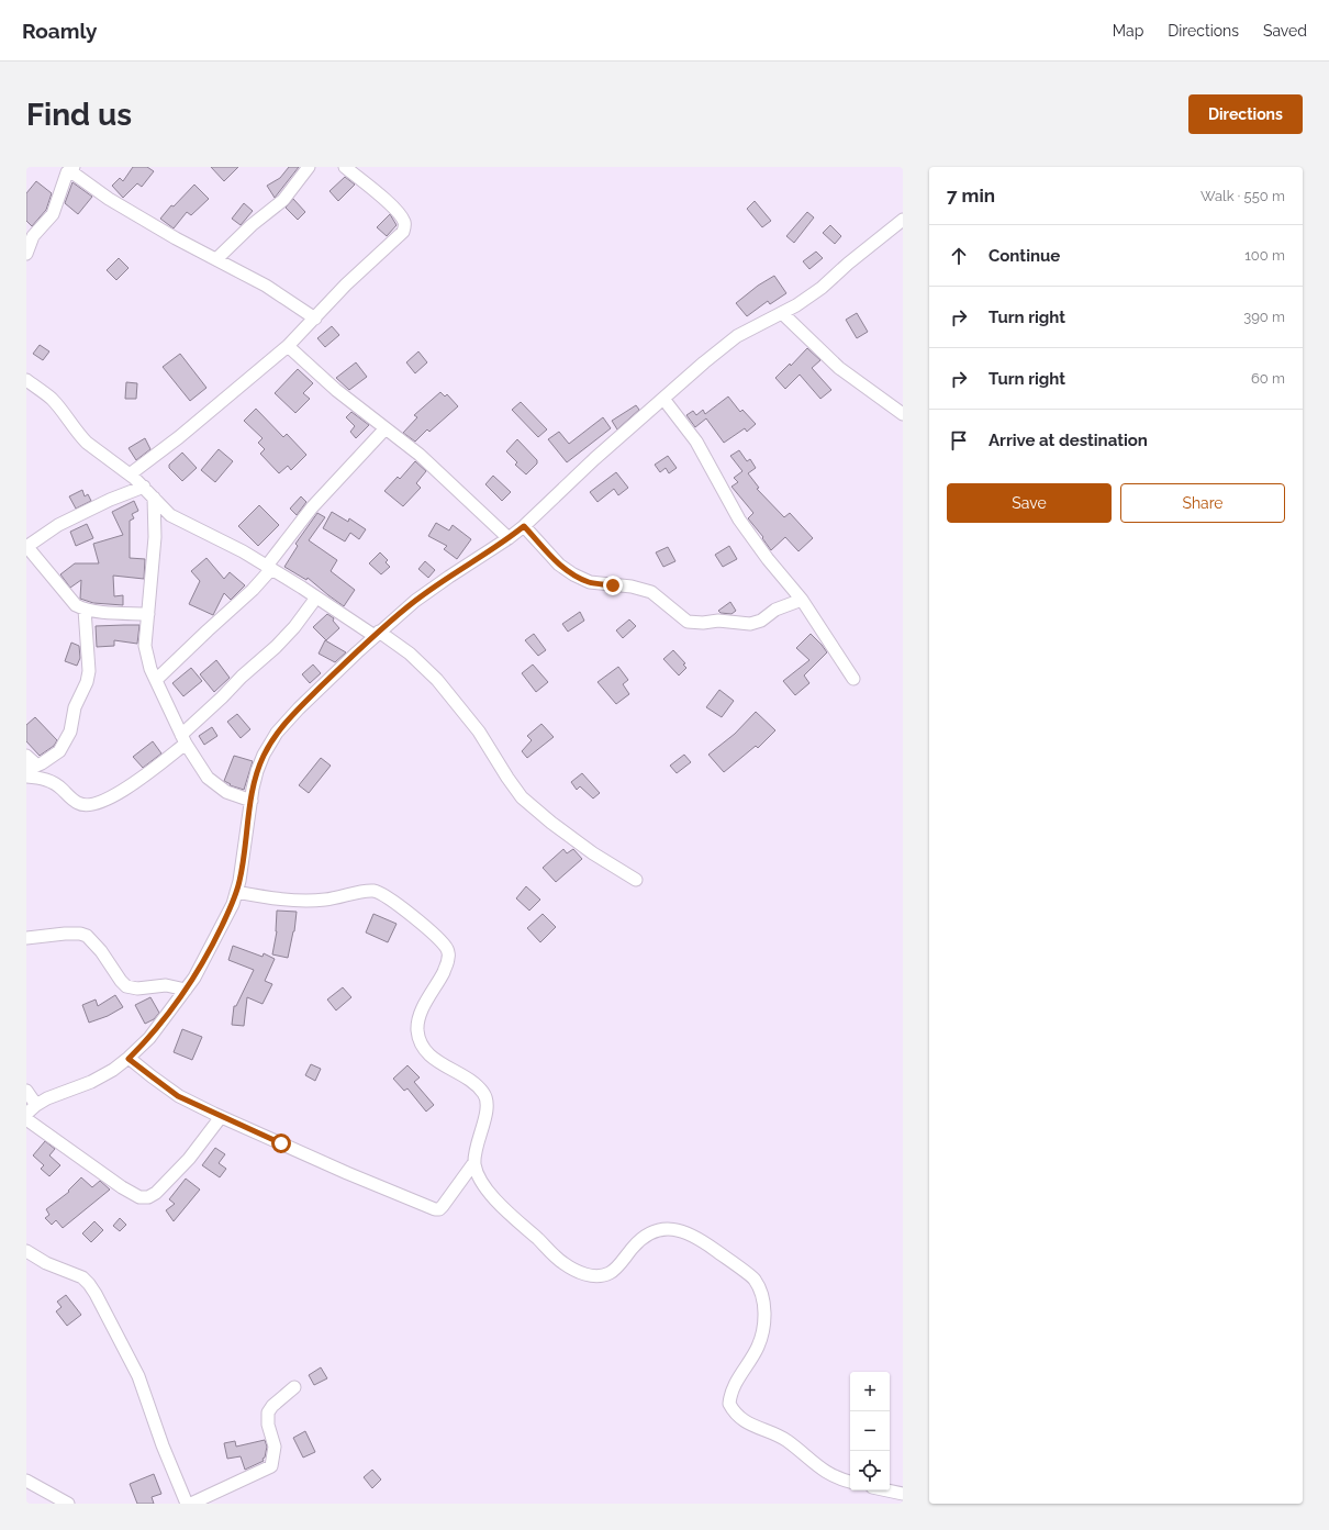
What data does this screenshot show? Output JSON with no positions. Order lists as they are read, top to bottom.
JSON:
{
  "page": {
    "header": "Roamly",
    "nav": ["Map", "Directions", "Saved"],
    "buttons": [
      "Directions",
      ["Save", "Share"]
    ],
    "title": "Find us",
    "heading": ["7 min", "Walk · 550 m"],
    "list": [
      ["Continue", "100 m"],
      ["Turn right", "390 m"],
      ["Turn right", "60 m"],
      "Arrive at destination"
    ],
    "map_buttons": ["+", "−"]
  }
}
